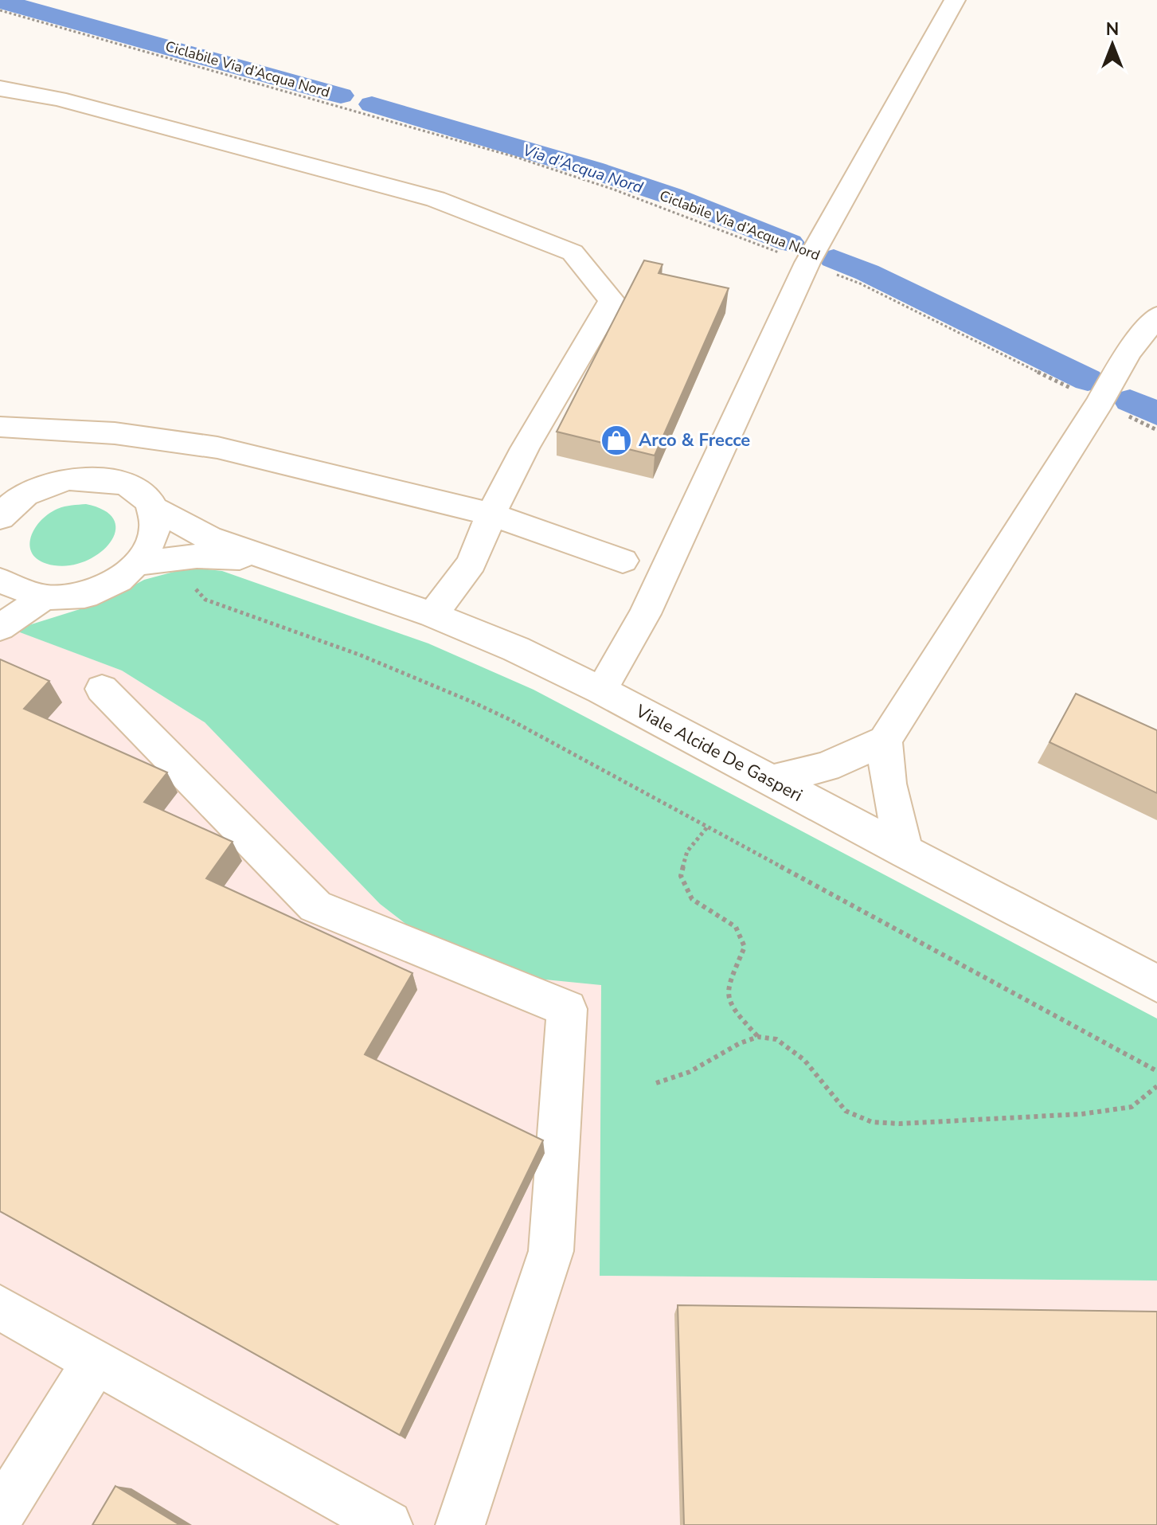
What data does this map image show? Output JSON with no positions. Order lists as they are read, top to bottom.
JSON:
{
  "streets": {
    "street": ["Viale Alcide De Gasperi"],
    "path": ["Ciclabile Via d’Acqua Nord"]
  },
  "water": ["Via d'Acqua Nord"],
  "places": {
    "shop": ["Arco & Frecce"]
  },
  "north": "top"
}
